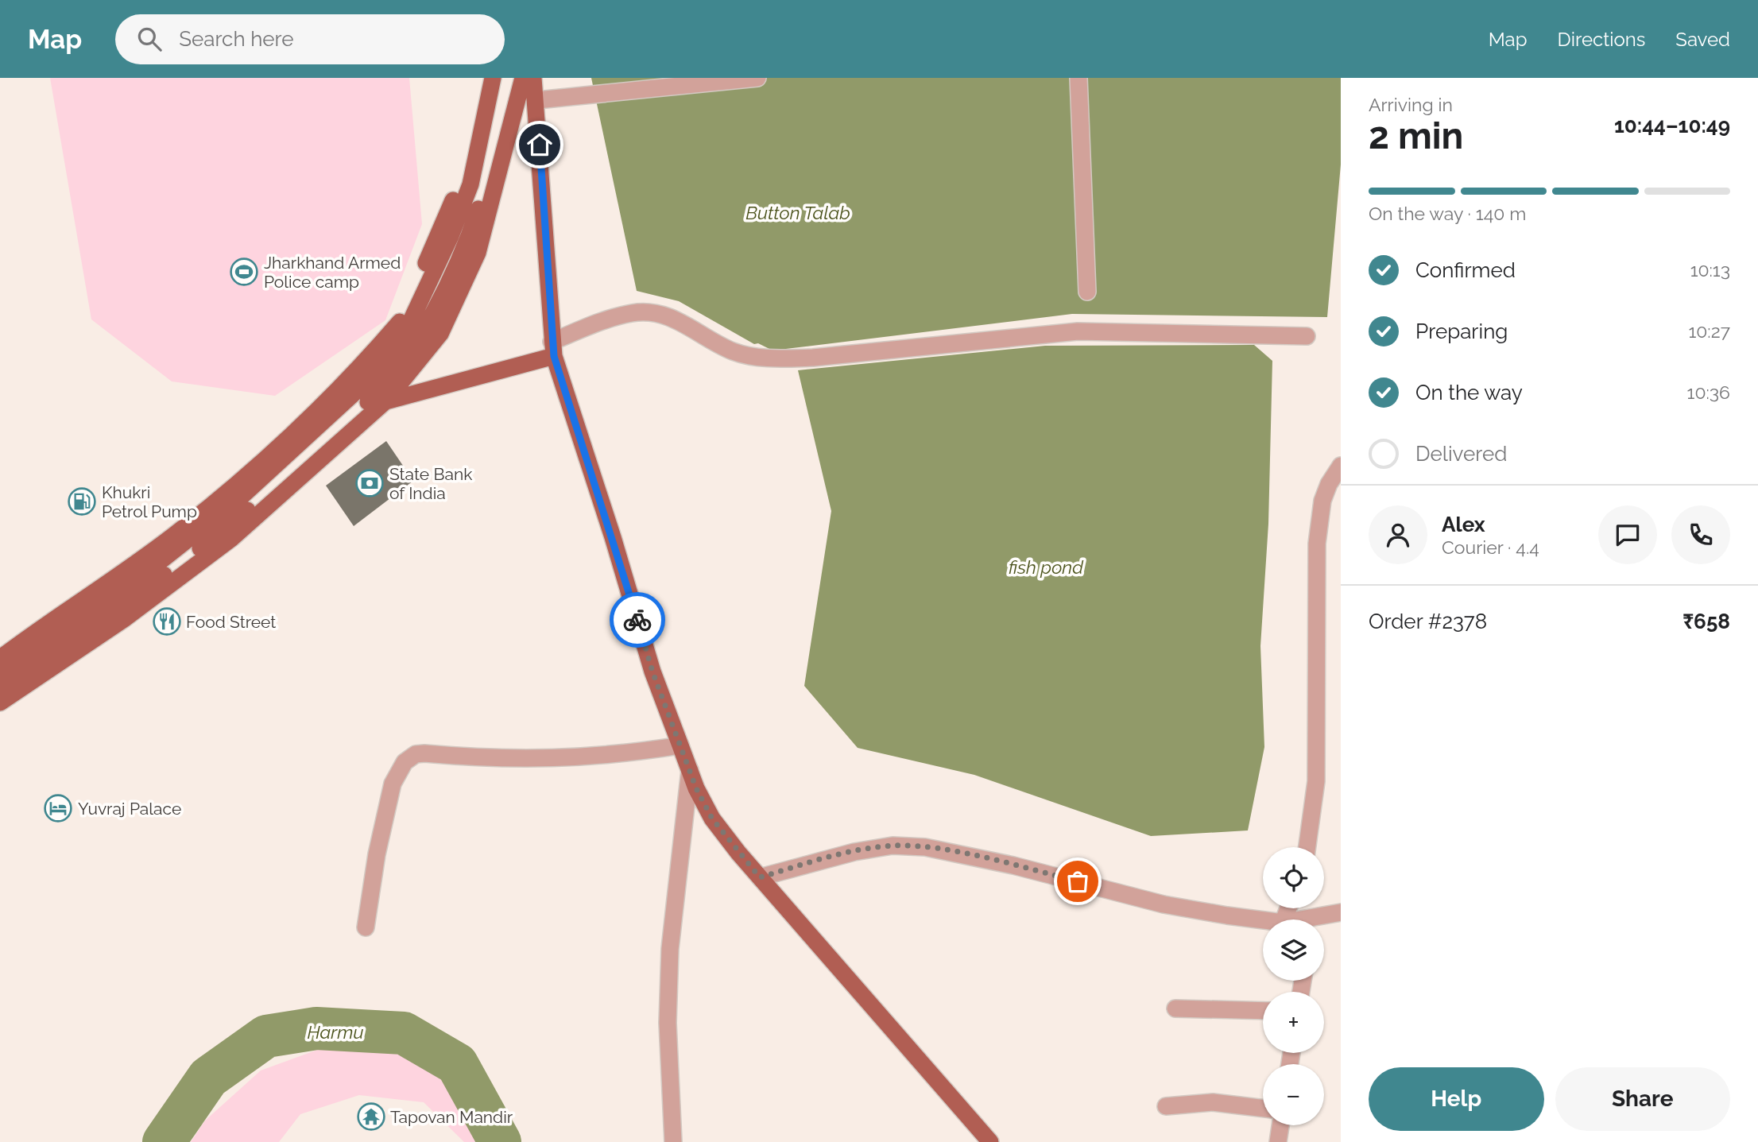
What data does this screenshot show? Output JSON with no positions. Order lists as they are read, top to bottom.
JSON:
{
  "water": ["Button Talab", "fish pond", "Harmu"],
  "places": {
    "sports": ["Jharkhand Armed Police camp"],
    "bank": ["State Bank of India"],
    "fuel station": ["Khukri Petrol Pump"],
    "restaurant": ["Food Street"],
    "hotel": ["Yuvraj Palace"],
    "temple": ["Tapovan Mandir"]
  },
  "page": {
    "header": "Map",
    "search": "Search here",
    "nav": ["Map", "Directions", "Saved"],
    "heading": ["2 min", "Arriving in", "10:44–10:49"],
    "panel": [
      "Alex",
      "Courier · 4.4",
      "Order #2378",
      "₹658"
    ],
    "bar": "On the way · 140 m",
    "list": [
      ["Confirmed", "10:13"],
      ["Preparing", "10:27"],
      ["On the way", "10:36"],
      "Delivered"
    ],
    "map_buttons": ["+", "−"],
    "buttons": ["Help", "Share"]
  }
}
